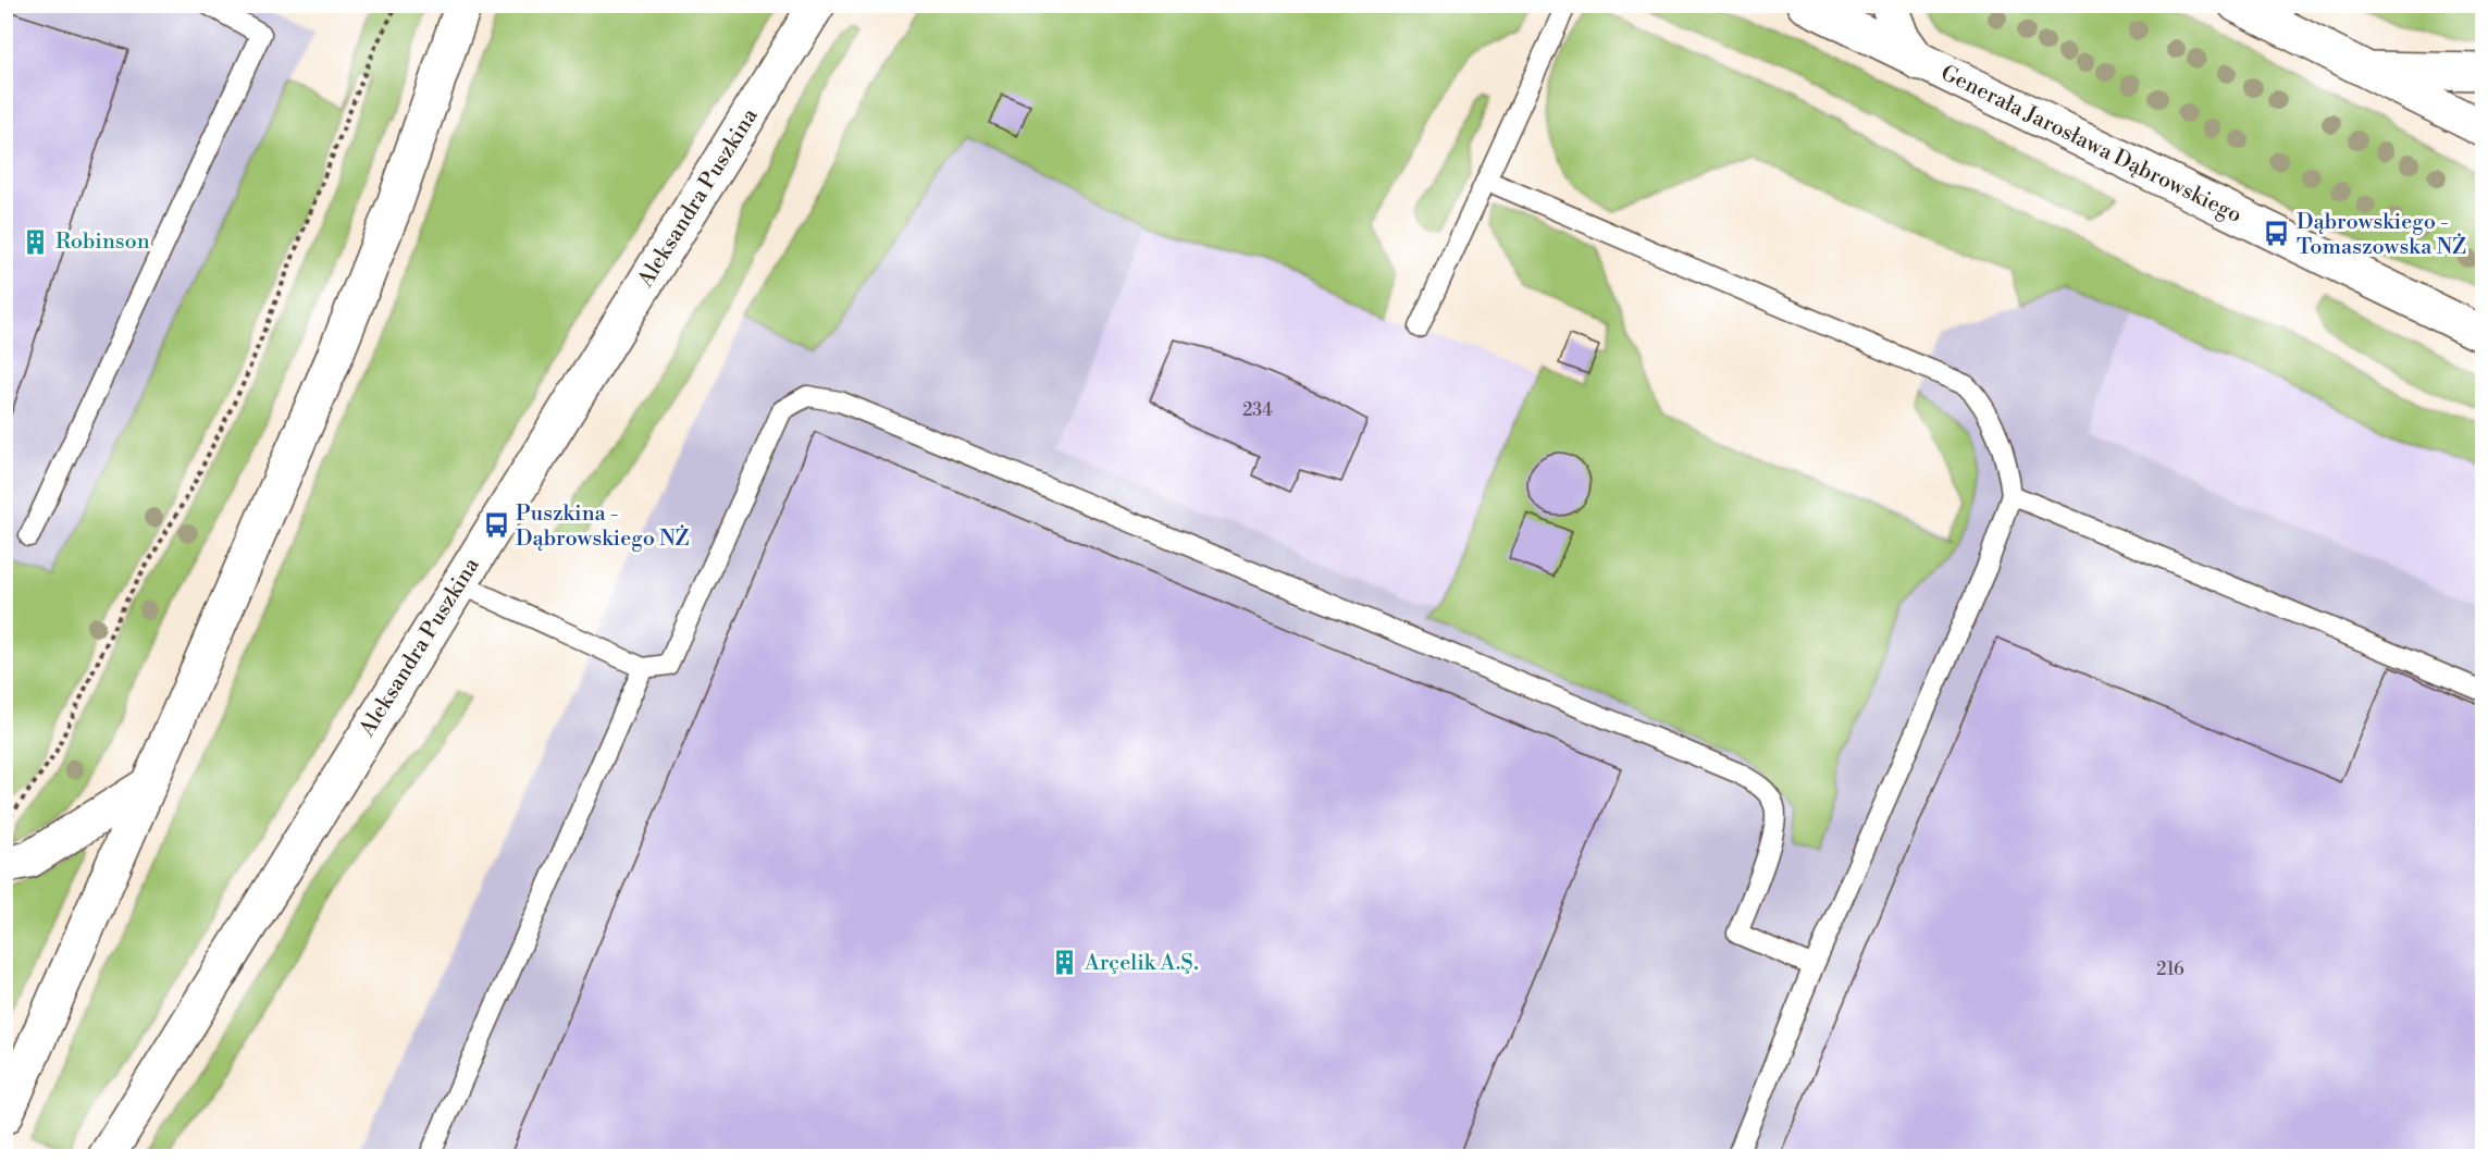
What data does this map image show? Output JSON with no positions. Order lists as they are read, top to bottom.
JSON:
{
  "streets": {
    "main road": ["Generała Jarosława Dąbrowskiego", "Aleksandra Puszkina"]
  },
  "places": {
    "bus stop": ["Dąbrowskiego - Tomaszowska NŻ", "Puszkina - Dąbrowskiego NŻ"],
    "building": ["Robinson", "Arçelik A.Ş."]
  },
  "house_numbers": ["234", "216"]
}
